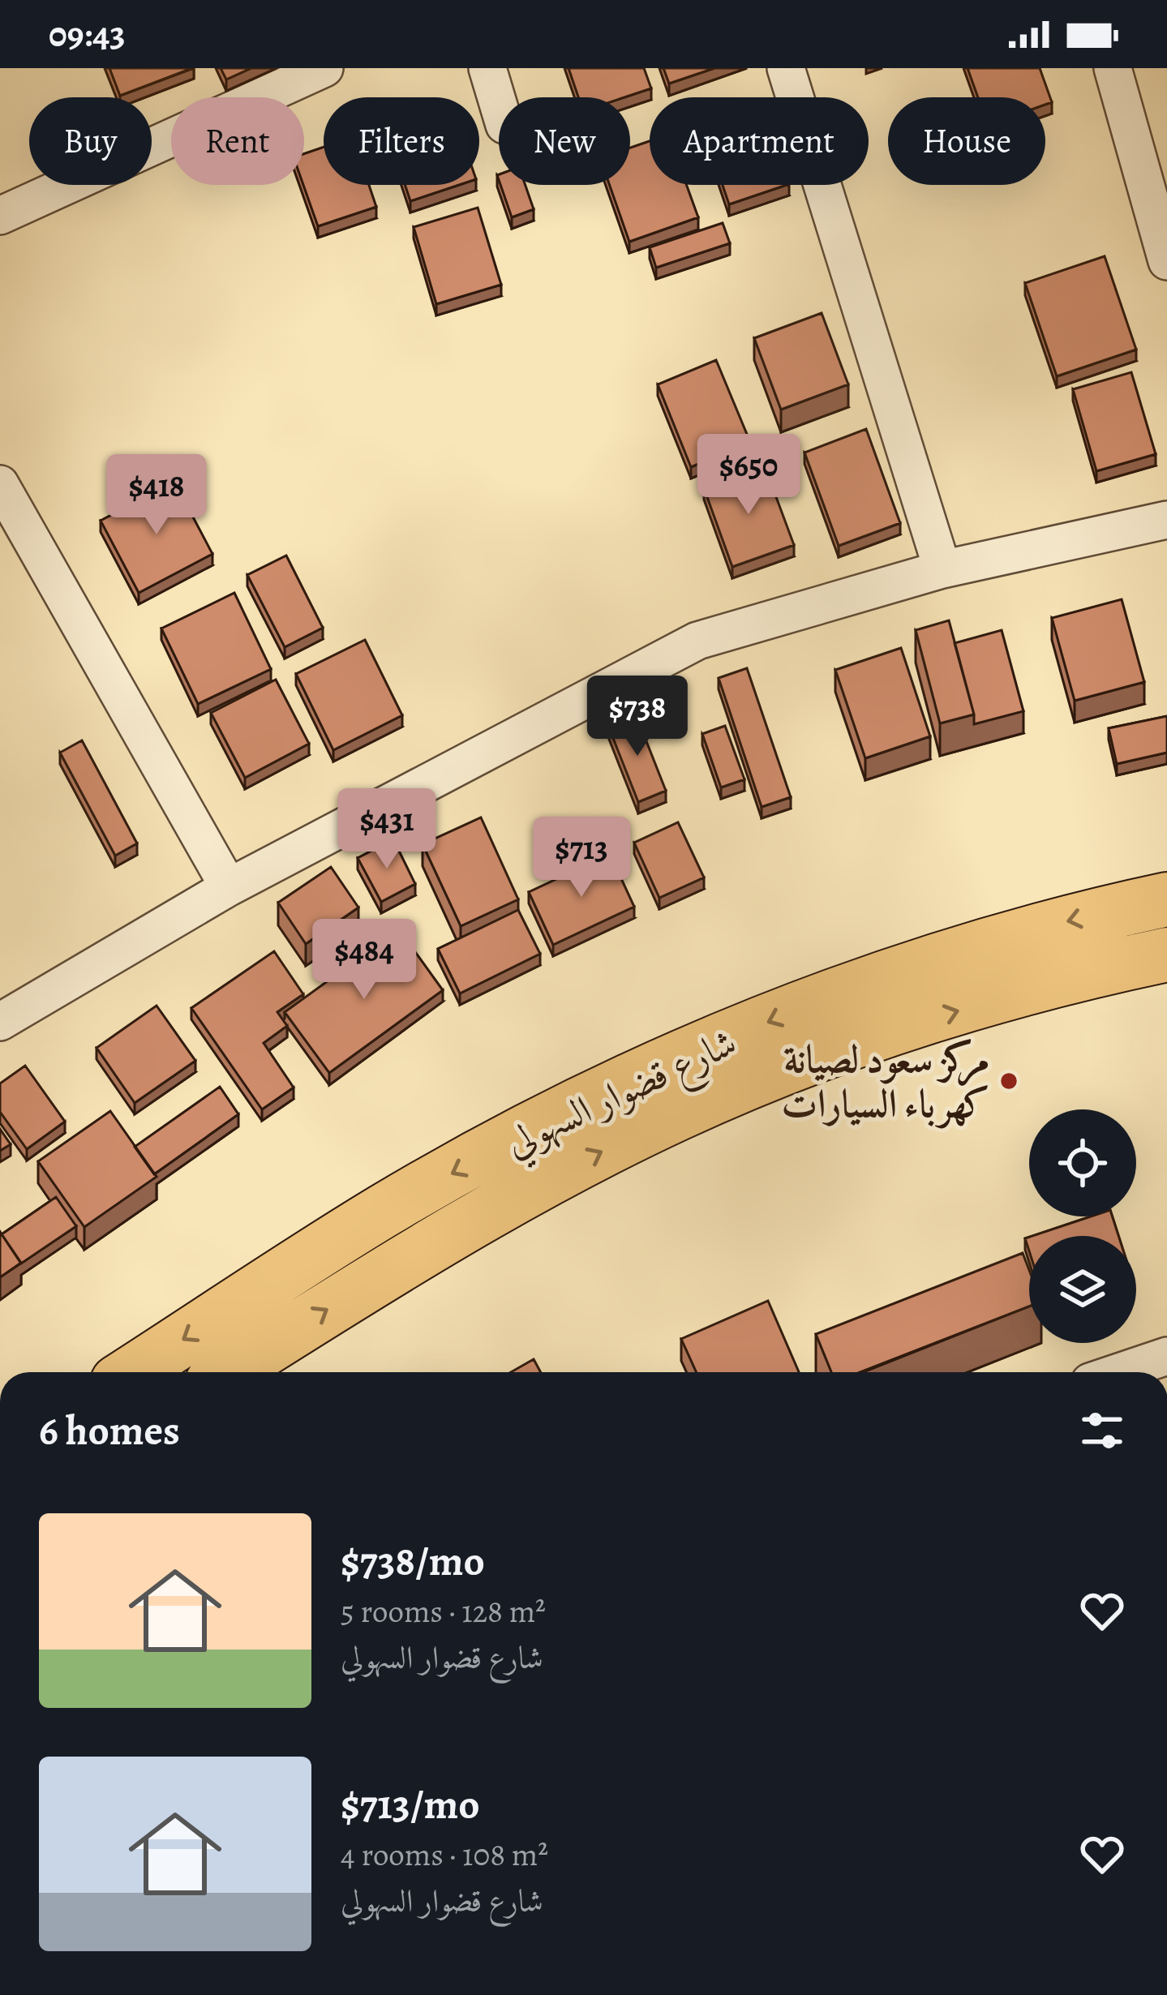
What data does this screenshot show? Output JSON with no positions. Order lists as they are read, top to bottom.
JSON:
{
  "streets": {
    "highway": ["شارع قضوار السهولي"]
  },
  "places": ["مركز سعود لصيانة كهرباء السيارات"],
  "page": {
    "status": "09:43",
    "chip": [
      "Buy",
      "Rent",
      "Filters",
      "New",
      "Apartment",
      "House"
    ],
    "price": [
      "$650",
      "$418",
      "$738",
      "$431",
      "$713",
      "$484"
    ],
    "heading": "6 homes",
    "list": [
      {
        "name": "$738/mo",
        "note": "5 rooms · 128 m² · شارع قضوار السهولي"
      },
      {
        "name": "$713/mo",
        "note": "4 rooms · 108 m² · شارع قضوار السهولي"
      }
    ]
  }
}
